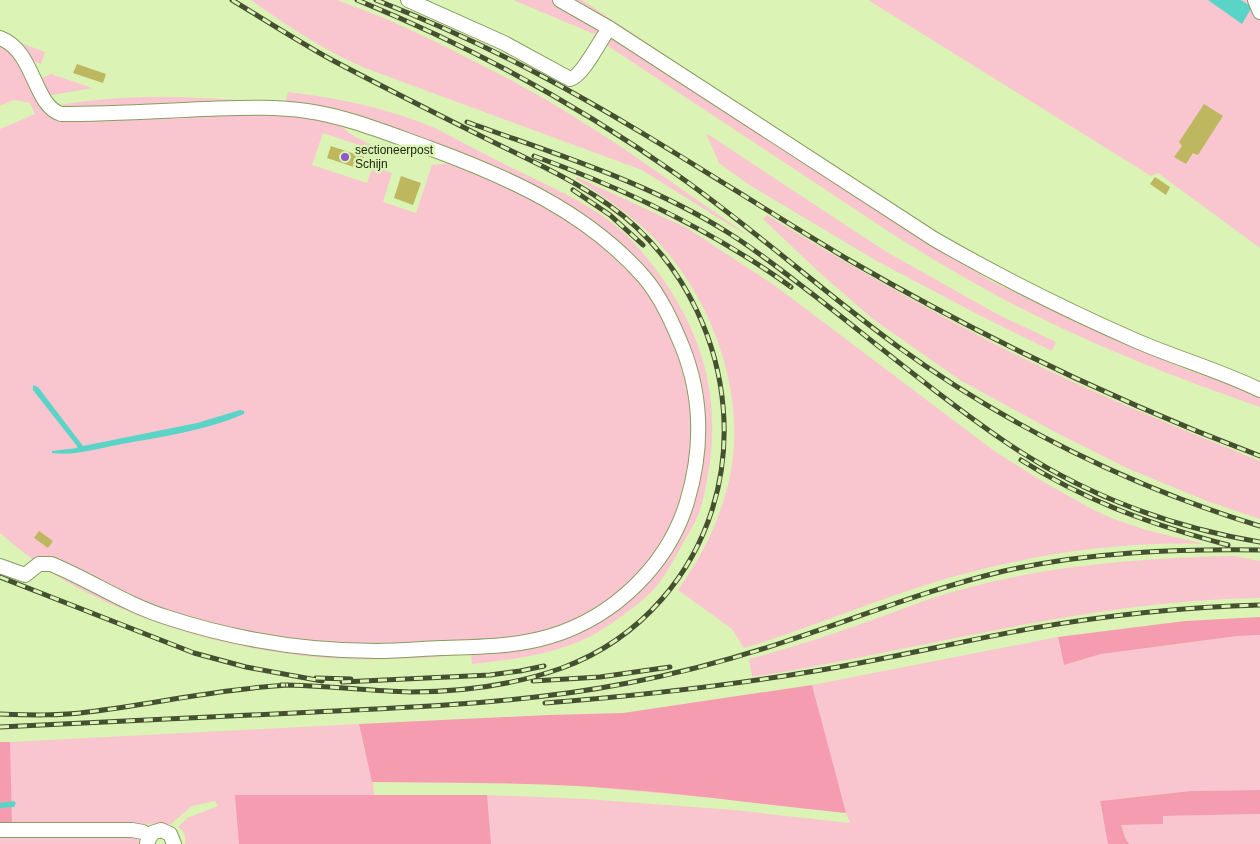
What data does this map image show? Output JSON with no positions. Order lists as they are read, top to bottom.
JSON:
{
  "places": ["sectioneerpost Schijn"]
}
